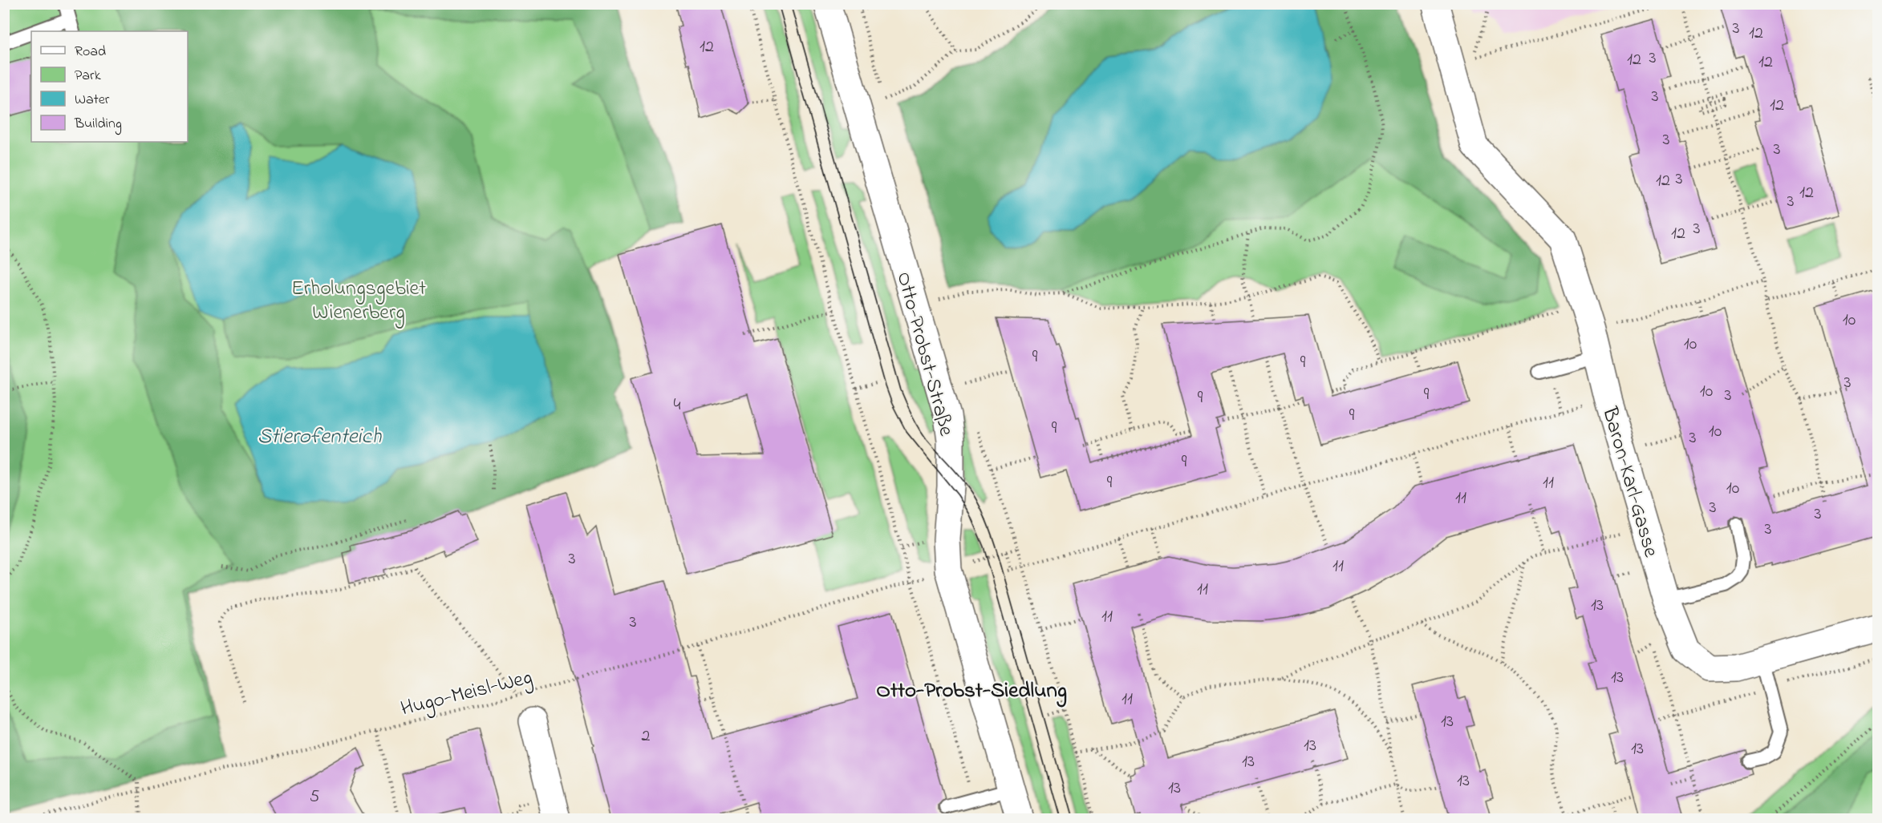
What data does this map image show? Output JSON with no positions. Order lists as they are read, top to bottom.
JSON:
{
  "streets": {
    "street": ["Otto-Probst-Straße", "Baron-Karl-Gasse"],
    "path": ["Hugo-Meisl-Weg"]
  },
  "districts": ["Otto-Probst-Siedlung"],
  "water": ["Stierofenteich"],
  "parks": ["Erholungsgebiet Wienerberg"],
  "house_numbers": [
    "3",
    "12",
    "12",
    "3",
    "12",
    "12",
    "3",
    "12",
    "3",
    "3",
    "3",
    "12",
    "12",
    "3",
    "3",
    "12",
    "10",
    "10",
    "9",
    "9",
    "3",
    "10",
    "9",
    "3",
    "9",
    "4",
    "9",
    "9",
    "10",
    "3",
    "9",
    "9",
    "11",
    "10",
    "11",
    "3",
    "3",
    "3",
    "3",
    "11",
    "11",
    "13",
    "11",
    "3",
    "13",
    "11",
    "13",
    "2",
    "13",
    "13",
    "13",
    "13",
    "13",
    "5"
  ],
  "legend": [
    "Road",
    "Park",
    "Water",
    "Building"
  ]
}
